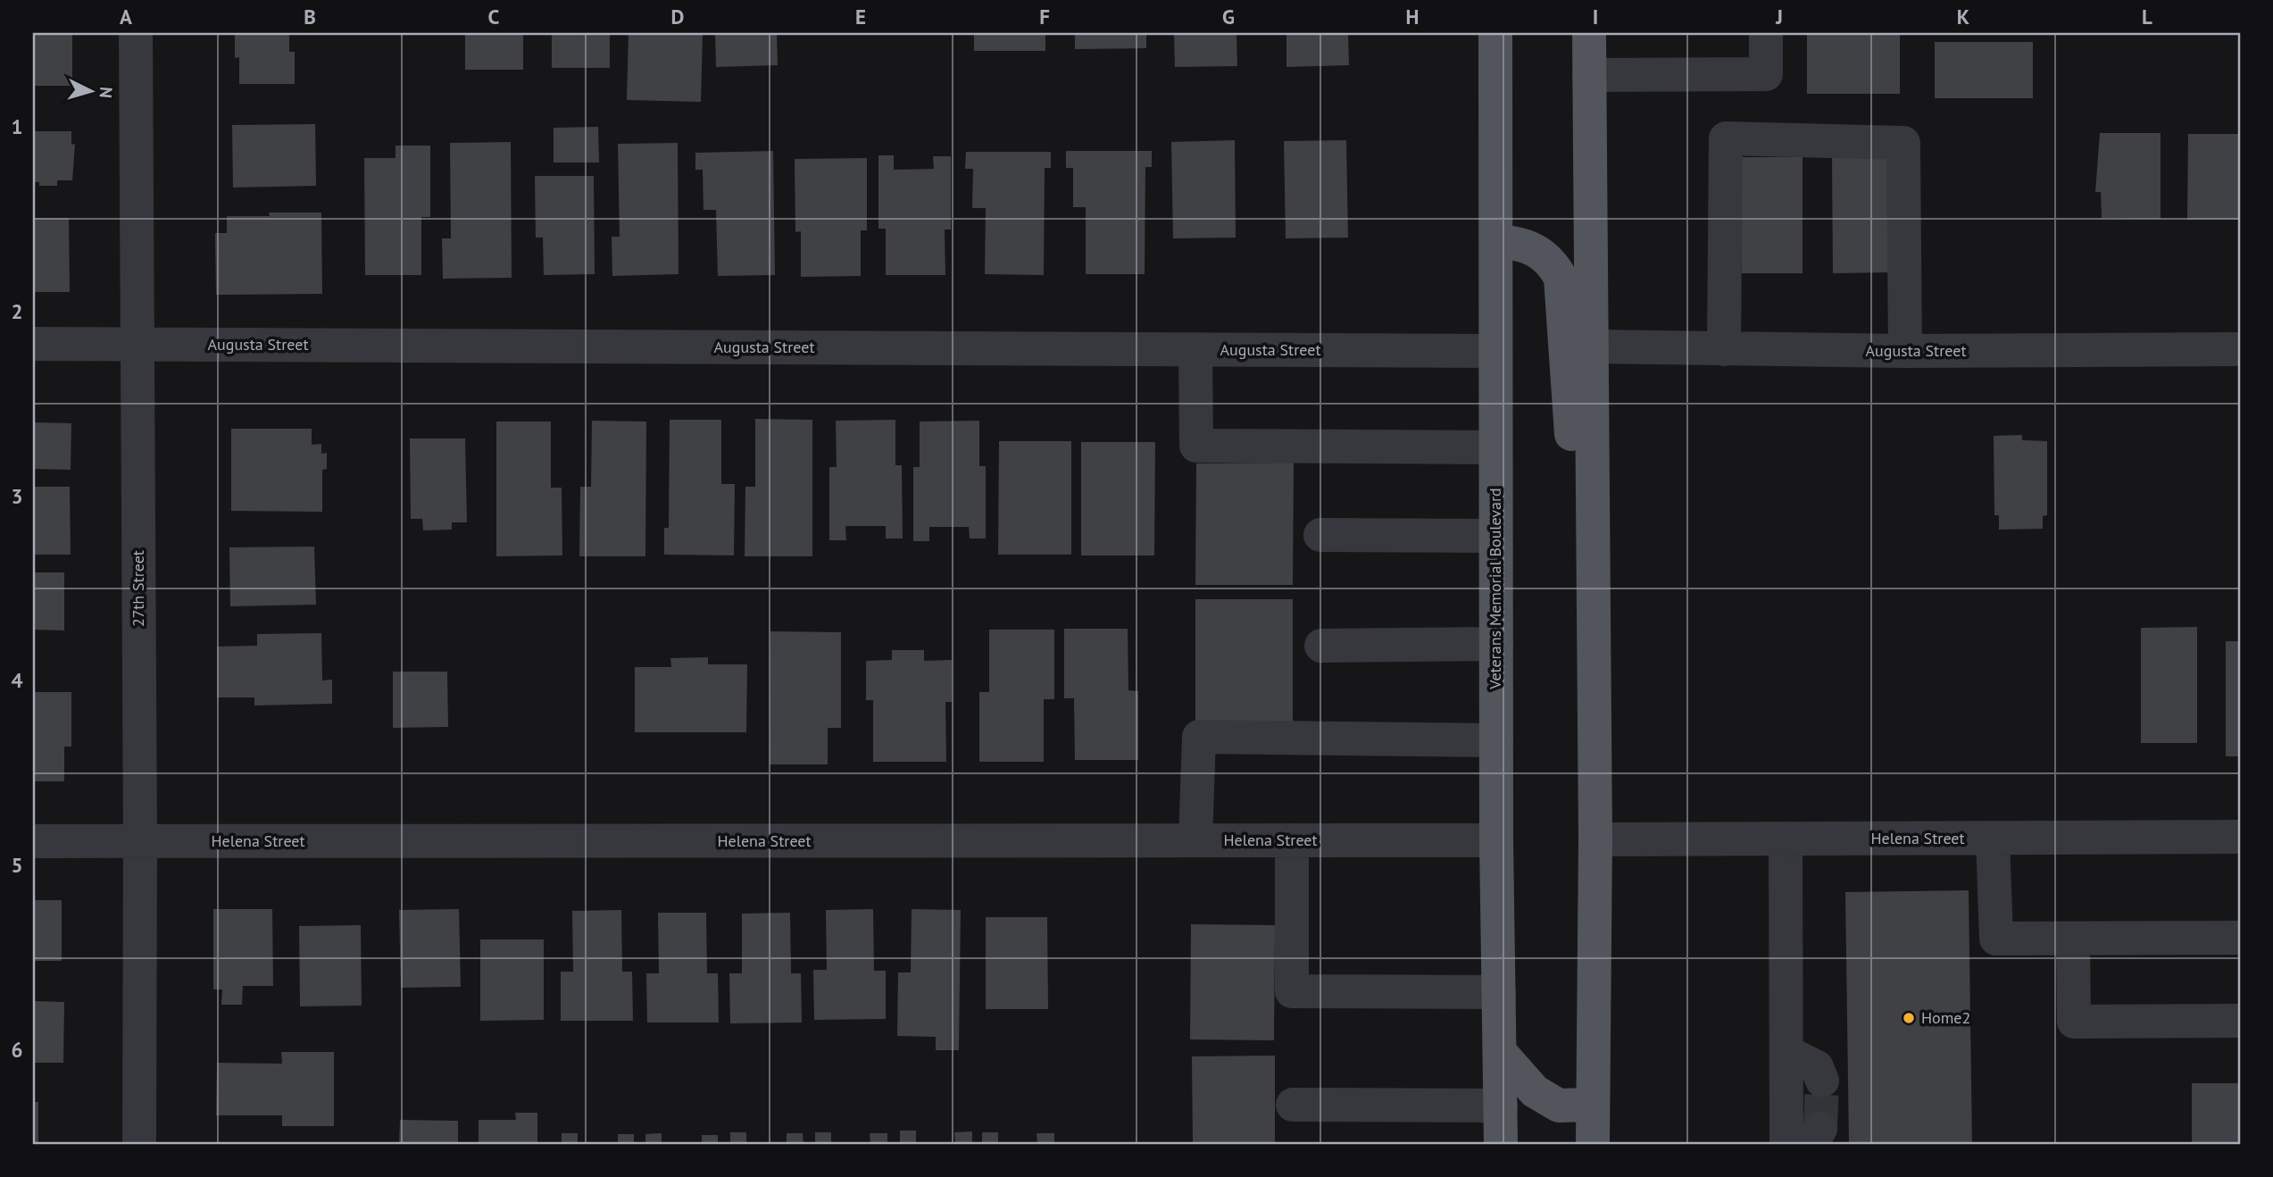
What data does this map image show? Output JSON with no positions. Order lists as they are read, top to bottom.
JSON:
{
  "streets": {
    "main road": ["Veterans Memorial Boulevard"],
    "street": ["Augusta Street", "27th Street", "Helena Street"]
  },
  "crossings": [
    ["Augusta Street", "27th Street"],
    ["Augusta Street", "Veterans Memorial Boulevard"],
    ["27th Street", "Helena Street"],
    ["Veterans Memorial Boulevard", "Helena Street"]
  ],
  "places": ["Home2"],
  "north": "right",
  "grid": {
    "columns": [
      "A",
      "B",
      "C",
      "D",
      "E",
      "F",
      "G",
      "H",
      "I",
      "J",
      "K",
      "L"
    ],
    "rows": [
      "1",
      "2",
      "3",
      "4",
      "5",
      "6"
    ]
  }
}
